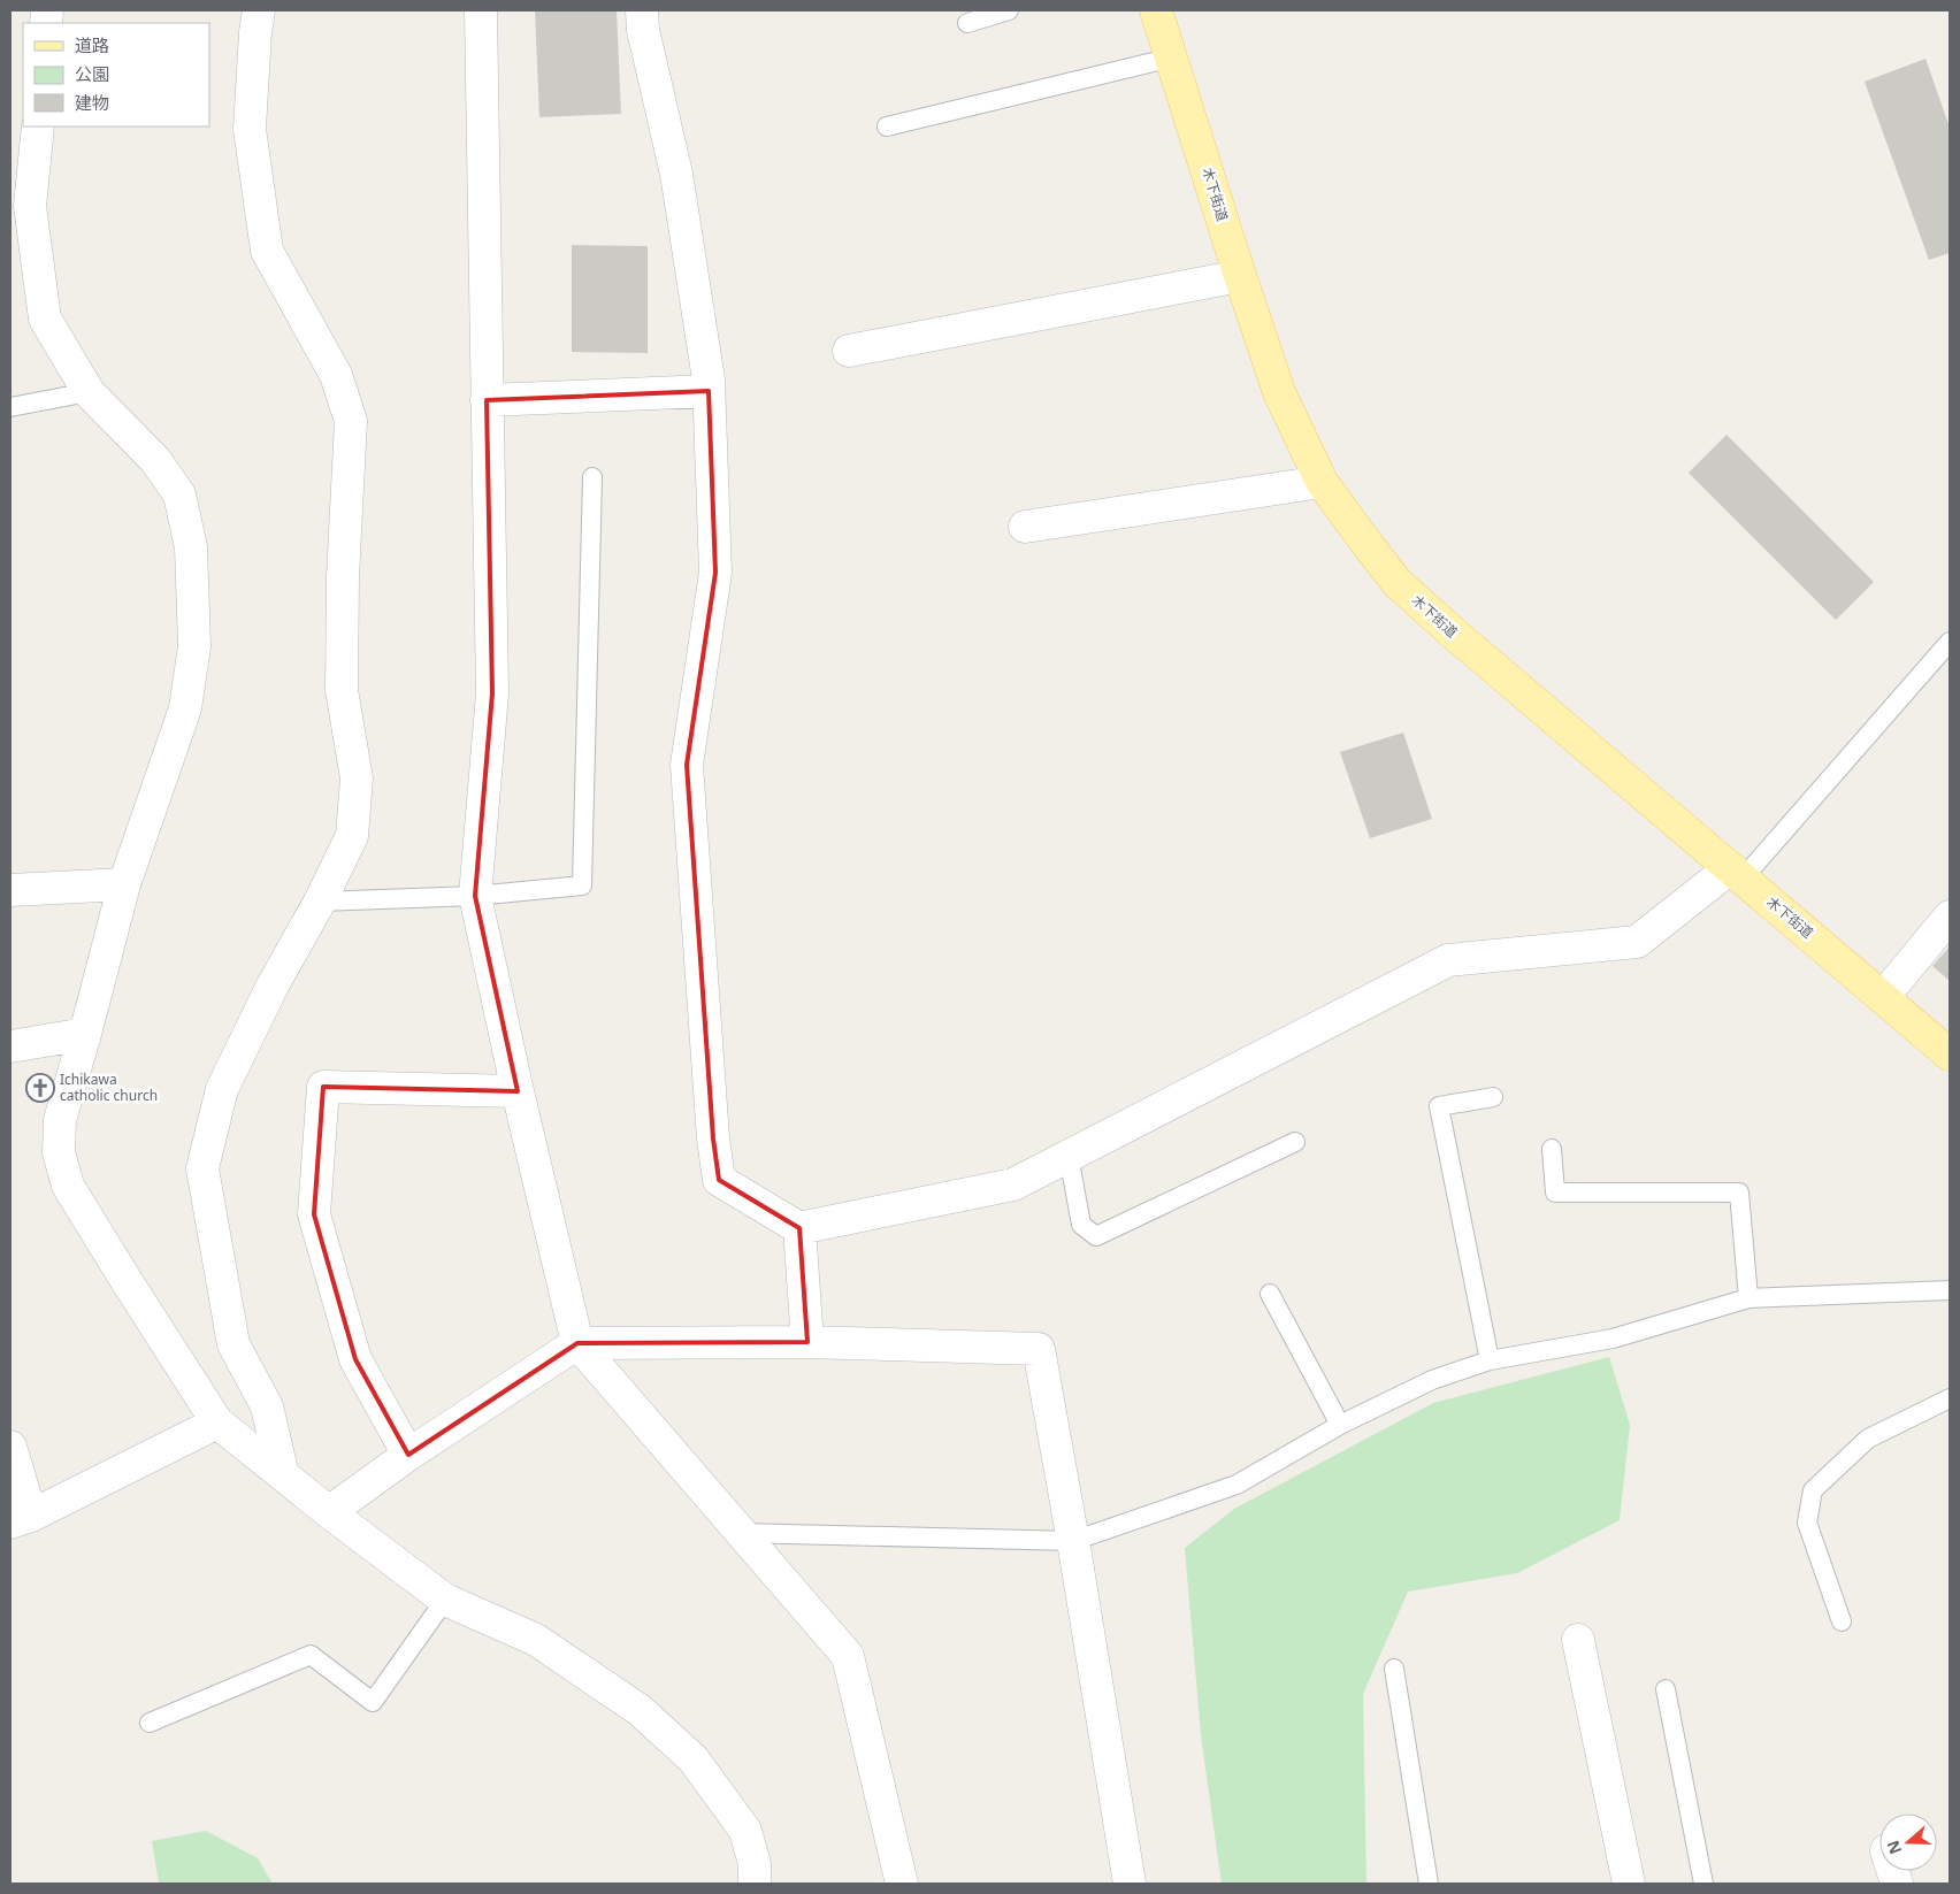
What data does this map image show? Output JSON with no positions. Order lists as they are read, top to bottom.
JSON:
{
  "streets": {
    "main road": ["木下街道"]
  },
  "places": {
    "church": ["Ichikawa catholic church"]
  },
  "legend": ["道路", "公園", "建物"],
  "north": "left"
}
